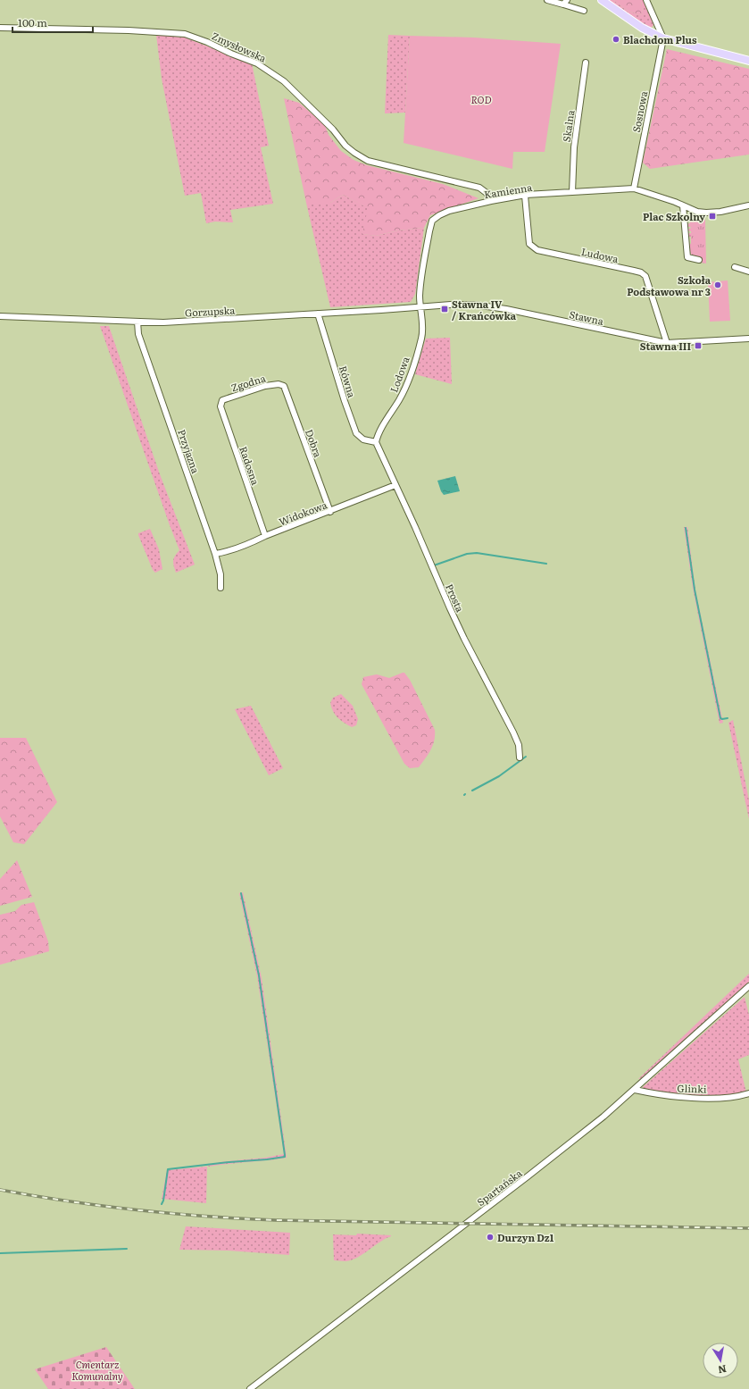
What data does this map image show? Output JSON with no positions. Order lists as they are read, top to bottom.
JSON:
{
  "streets": {
    "street": [
      "Zmysłowska",
      "Sosnowa",
      "Skalna",
      "Kamienna",
      "Ludowa",
      "Gorzupska",
      "Stawna",
      "Lodowa",
      "Równa",
      "Zgodna",
      "Dobra",
      "Przyjazna",
      "Radosna",
      "Widokowa",
      "Prosta",
      "Glinki",
      "Spartańska"
    ]
  },
  "crossings": [
    ["Zmysłowska", "Kamienna"],
    ["Sosnowa", "Kamienna"],
    ["Skalna", "Kamienna"],
    ["Kamienna", "Ludowa"],
    ["Kamienna", "Gorzupska"],
    ["Kamienna", "Stawna"],
    ["Kamienna", "Lodowa"],
    ["Ludowa", "Stawna"],
    ["Gorzupska", "Stawna"],
    ["Gorzupska", "Lodowa"],
    ["Gorzupska", "Równa"],
    ["Gorzupska", "Przyjazna"],
    ["Stawna", "Lodowa"],
    ["Lodowa", "Równa"],
    ["Lodowa", "Prosta"],
    ["Równa", "Prosta"],
    ["Zgodna", "Dobra"],
    ["Zgodna", "Radosna"],
    ["Dobra", "Widokowa"],
    ["Przyjazna", "Widokowa"],
    ["Radosna", "Widokowa"],
    ["Widokowa", "Prosta"],
    ["Glinki", "Spartańska"]
  ],
  "parks": ["ROD", "Cmentarz Komunalny"],
  "places": {
    "other": ["Blachdom Plus", "Szkoła Podstawowa nr 3", "Durzyn Dz1"],
    "transit": ["Plac Szkolny", "Stawna IV / Krańcówka", "Stawna III"]
  },
  "scale_bar": "100 m",
  "north": "bottom"
}
